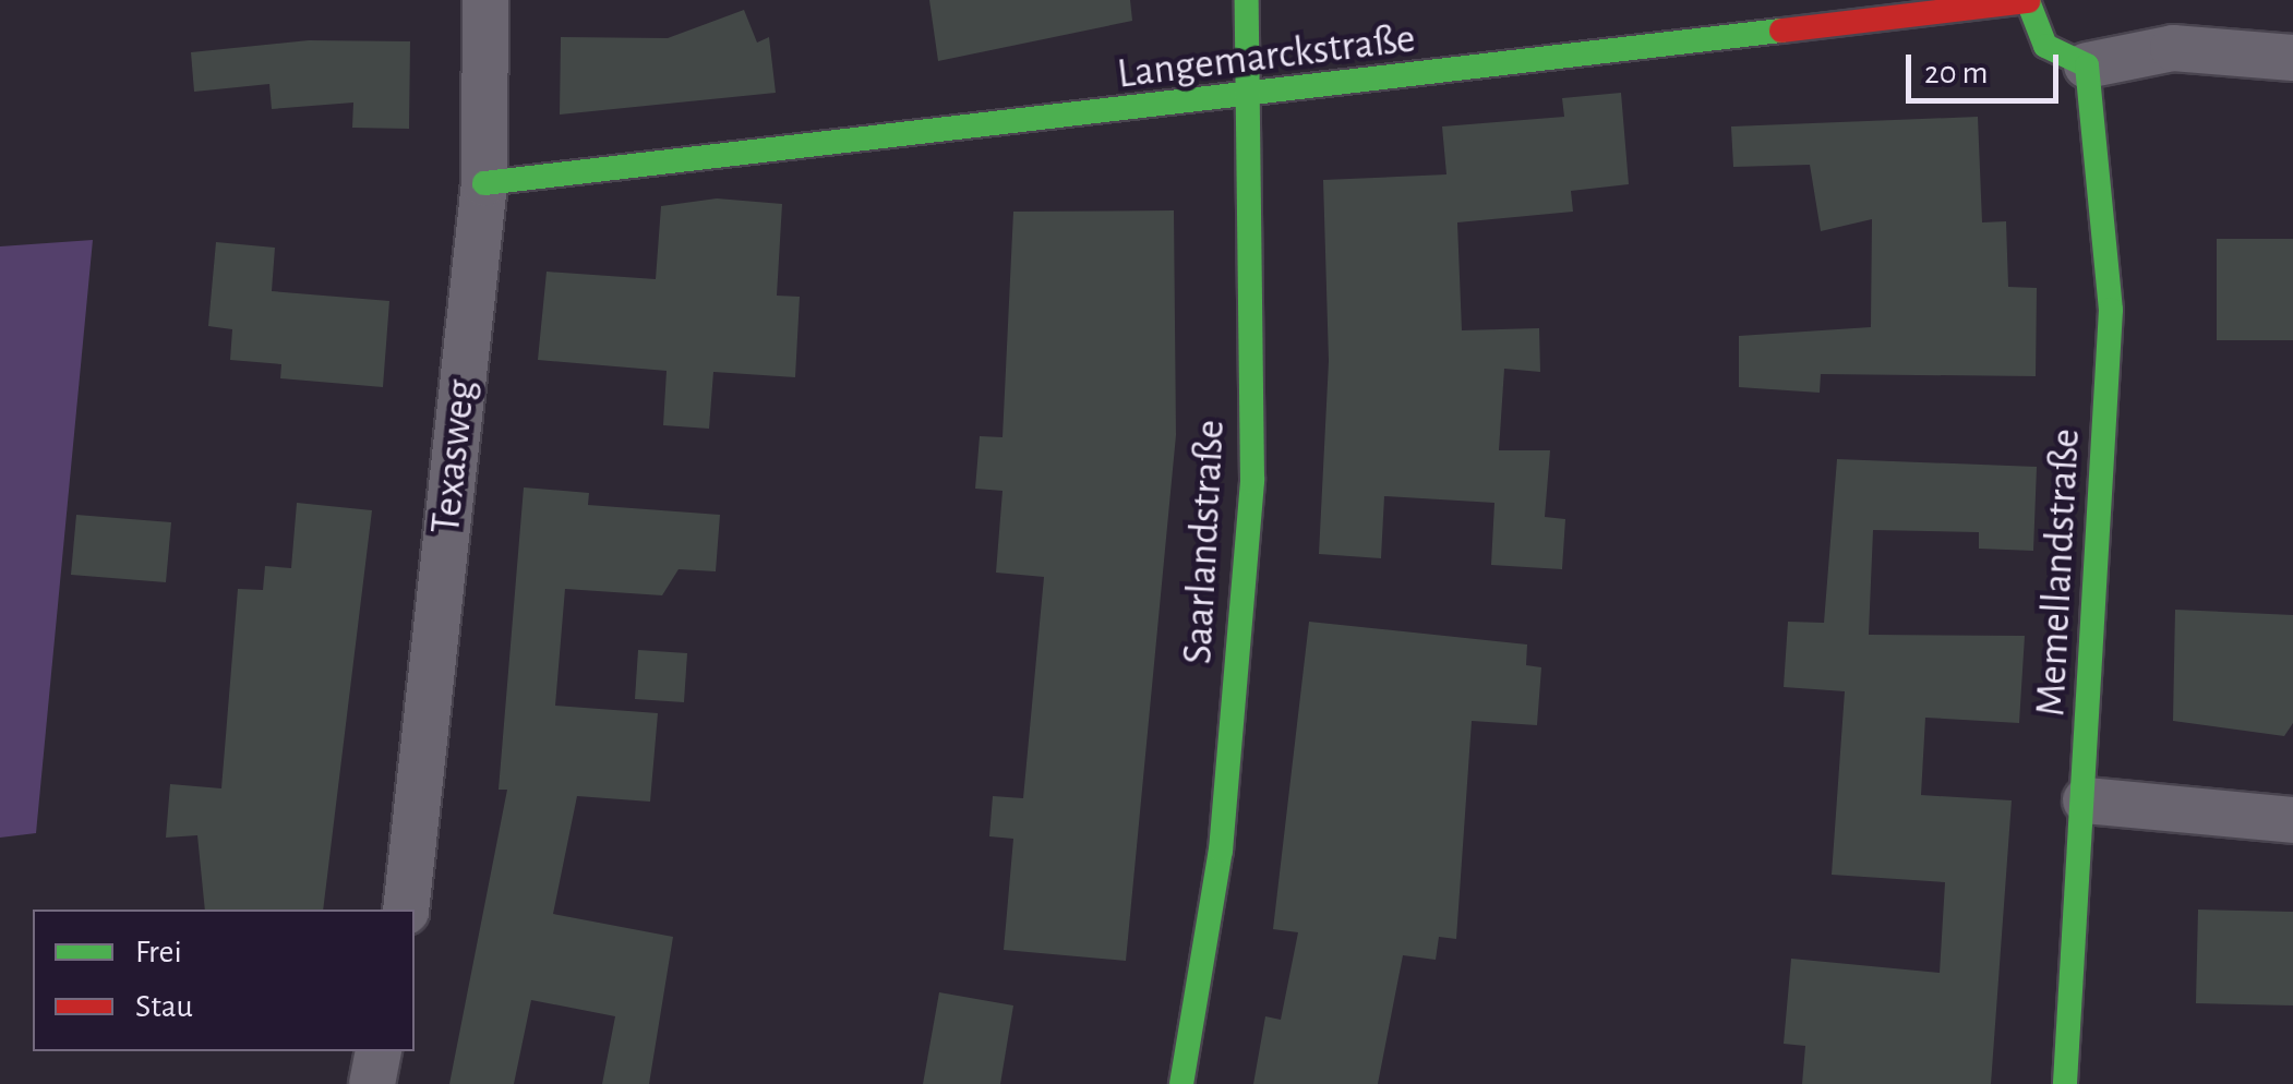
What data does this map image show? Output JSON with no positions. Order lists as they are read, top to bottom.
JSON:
{
  "streets": {
    "street": [
      "Langemarckstraße",
      "Texasweg",
      "Saarlandstraße",
      "Memellandstraße"
    ]
  },
  "crossings": [
    ["Langemarckstraße", "Texasweg"],
    ["Langemarckstraße", "Saarlandstraße"],
    ["Langemarckstraße", "Memellandstraße"]
  ],
  "legend": ["Frei", "Stau"],
  "scale_bar": "20 m"
}
